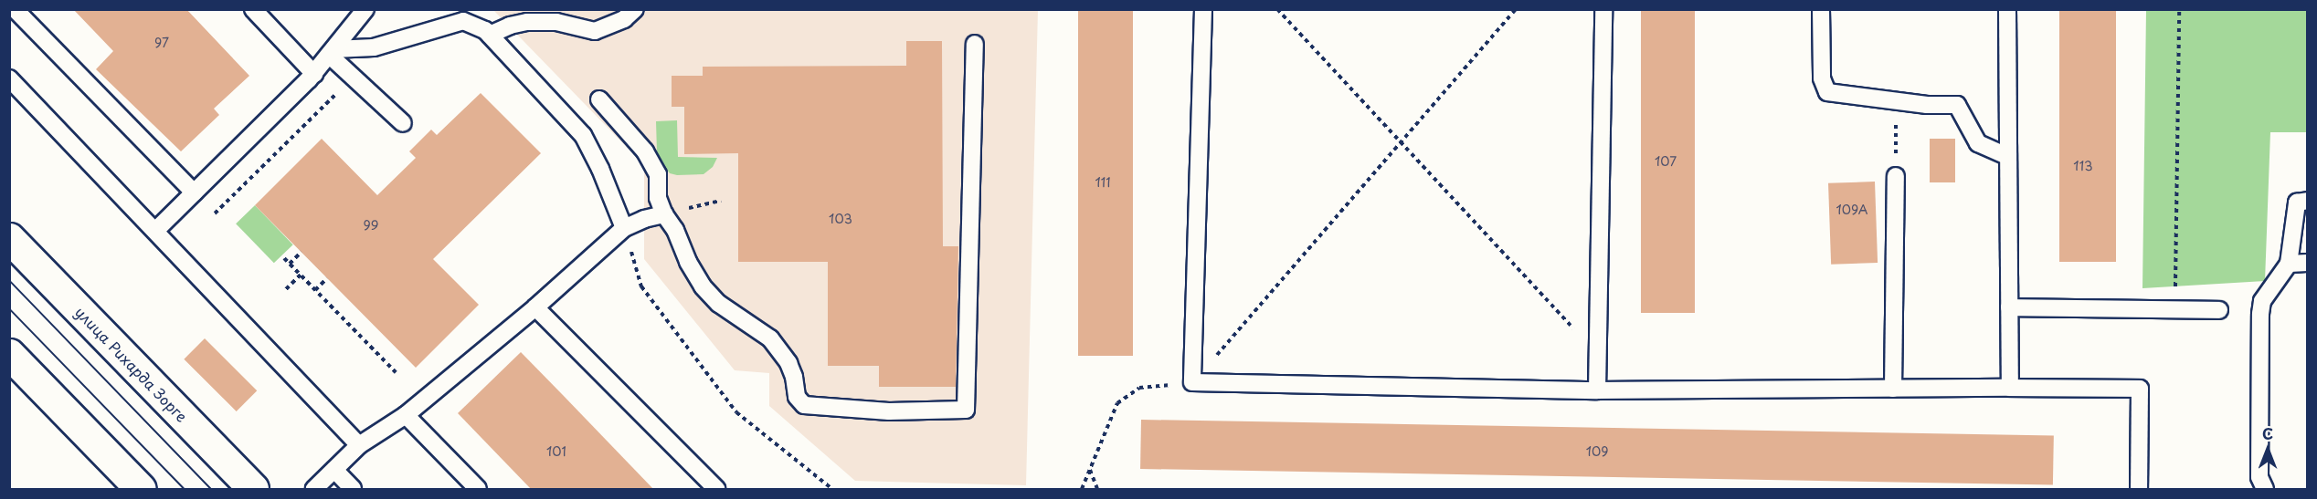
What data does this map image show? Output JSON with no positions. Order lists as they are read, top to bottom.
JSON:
{
  "streets": {
    "street": ["улица Рихарда Зорге"]
  },
  "house_numbers": [
    "97",
    "107",
    "113",
    "111",
    "109А",
    "103",
    "99",
    "101",
    "109"
  ],
  "north": "top"
}
